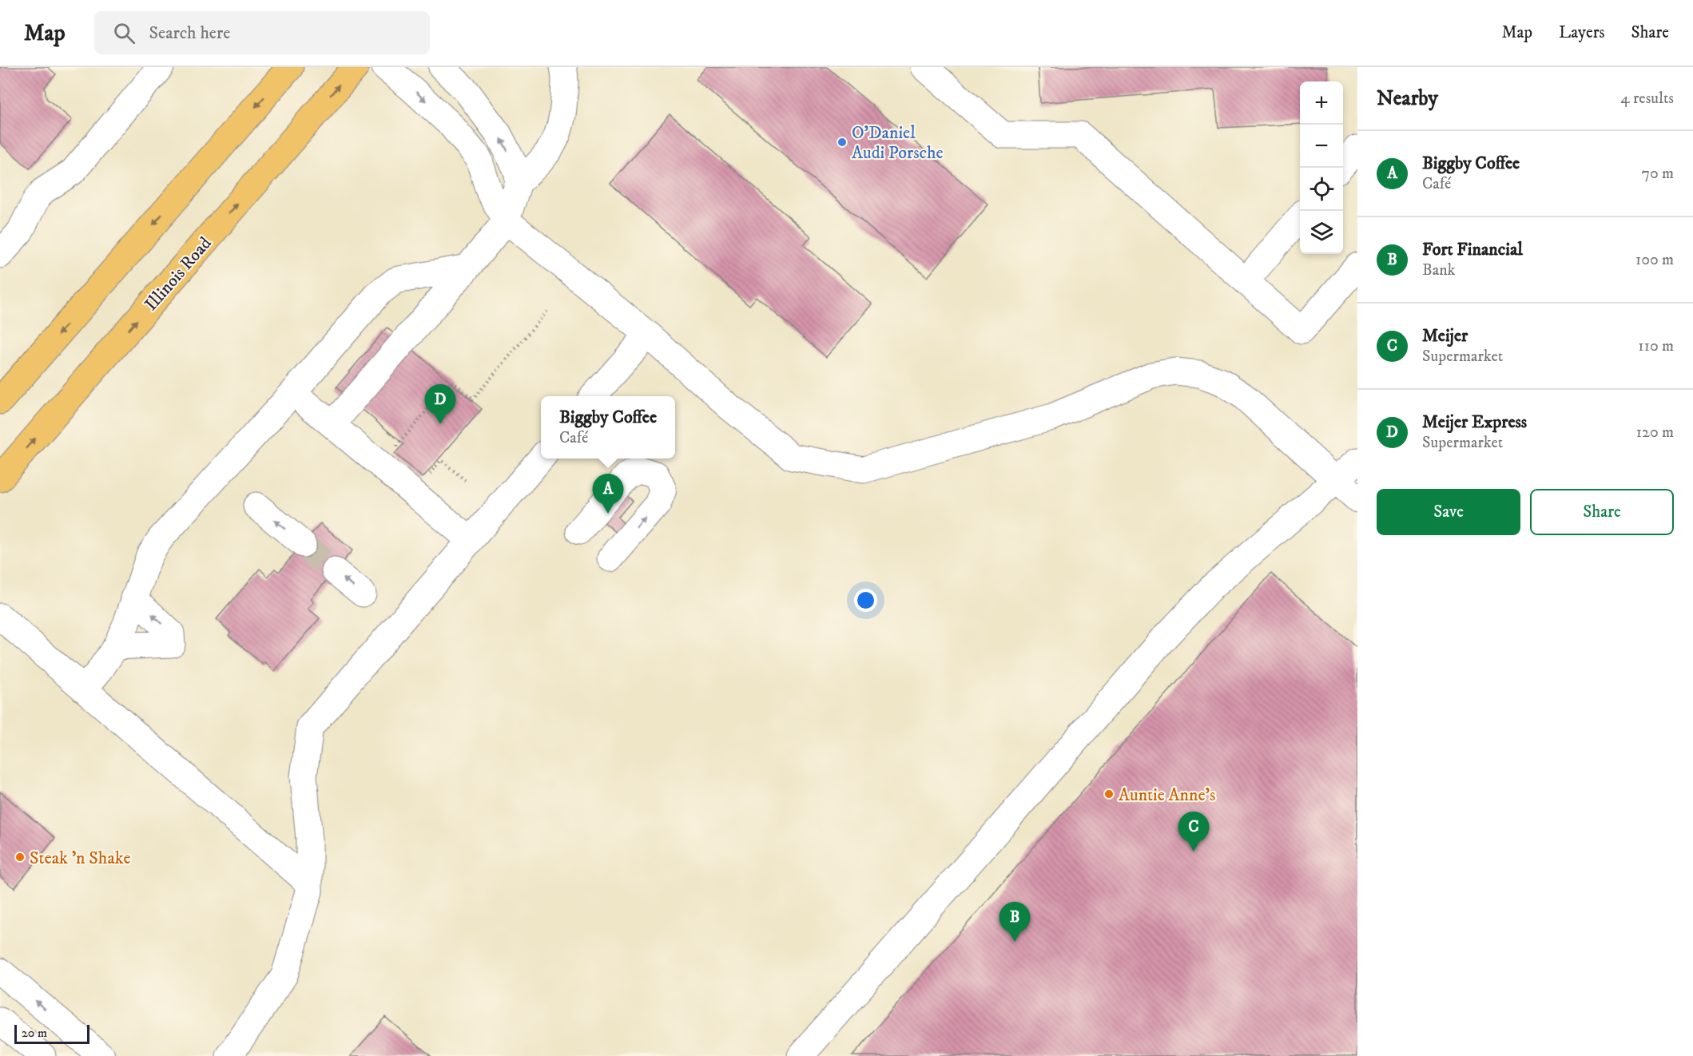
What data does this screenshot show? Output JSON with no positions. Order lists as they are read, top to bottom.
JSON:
{
  "streets": {
    "main road": ["Illinois Road"]
  },
  "places": ["O'Daniel Audi Porsche", "Auntie Anne's", "Steak 'n Shake"],
  "scale_bar": "20 m",
  "page": {
    "header": "Map",
    "search": "Search here",
    "nav": ["Map", "Layers", "Share"],
    "heading": ["Nearby", "4 results"],
    "map_buttons": ["+", "−"],
    "list": [
      {
        "mark": "A",
        "name": "Biggby Coffee",
        "note": "Café",
        "value": "70 m"
      },
      {
        "mark": "B",
        "name": "Fort Financial",
        "note": "Bank",
        "value": "100 m"
      },
      {
        "mark": "C",
        "name": "Meijer",
        "note": "Supermarket",
        "value": "110 m"
      },
      {
        "mark": "D",
        "name": "Meijer Express",
        "note": "Supermarket",
        "value": "120 m"
      }
    ],
    "pins": [
      "D",
      "A",
      "C",
      "B"
    ],
    "popup": ["Biggby Coffee", "Café"],
    "buttons": ["Save", "Share"],
    "scale": "20 m"
  }
}
